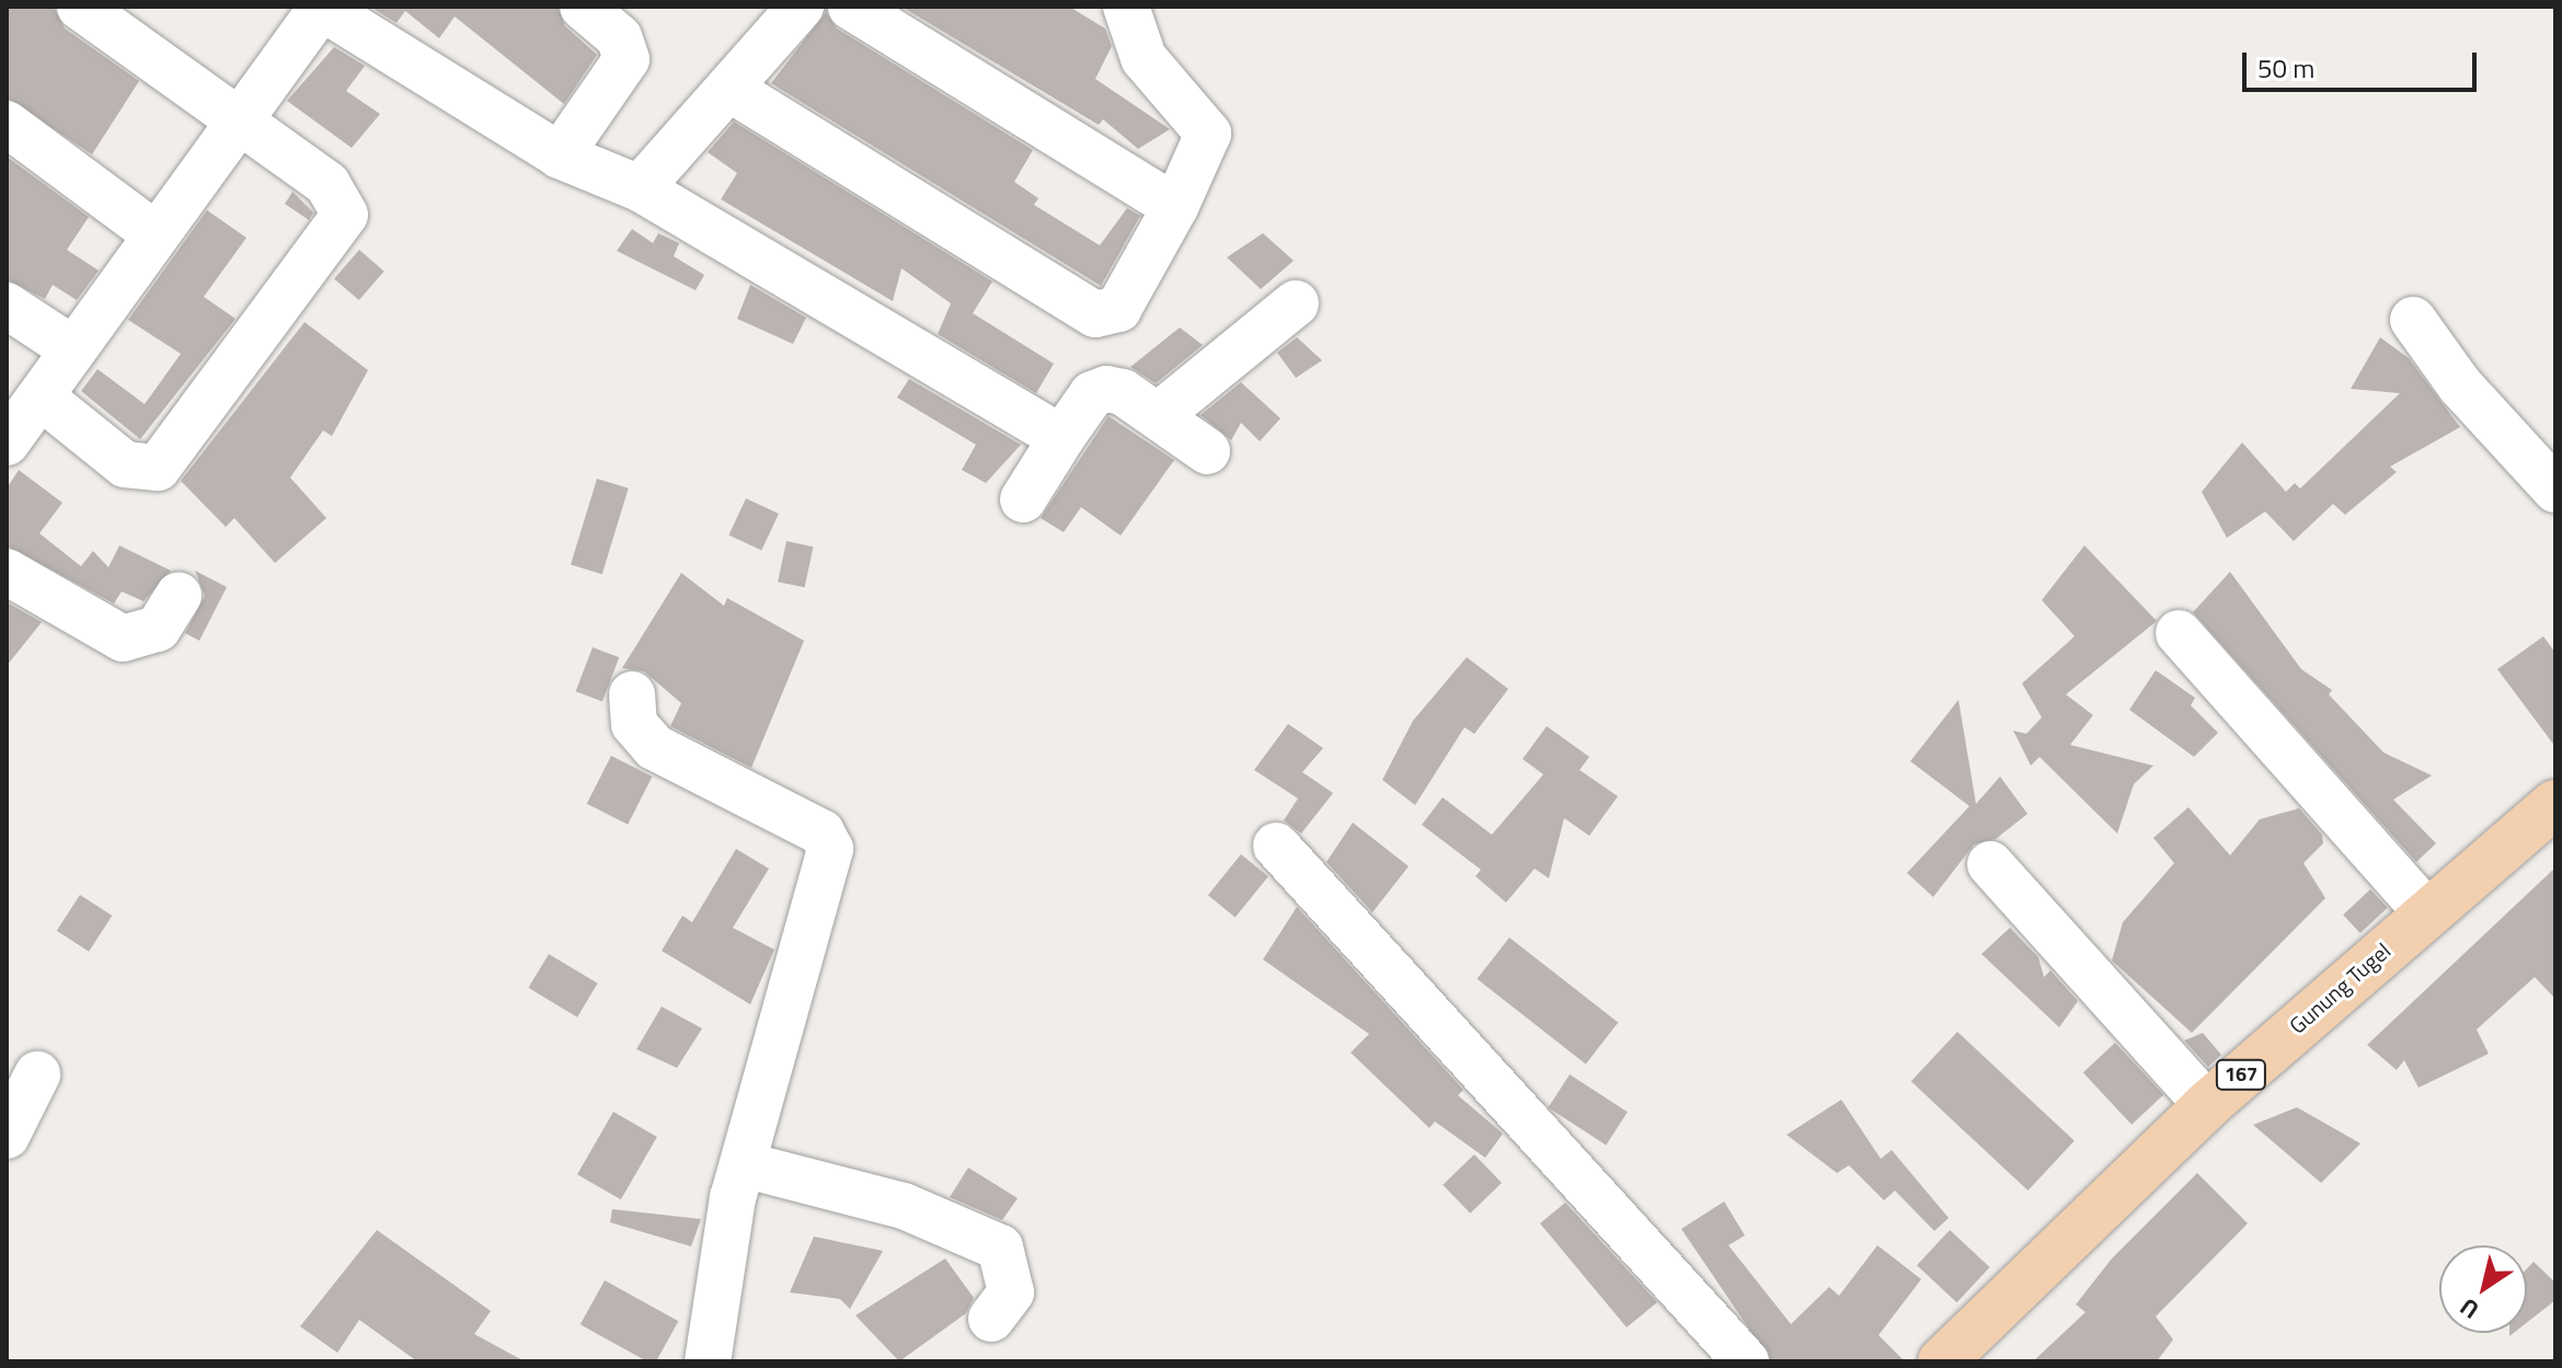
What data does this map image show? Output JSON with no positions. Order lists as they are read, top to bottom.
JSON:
{
  "streets": {
    "main road": ["Gunung Tugel", "167"]
  },
  "scale_bar": "50 m",
  "north": "bottom left"
}
